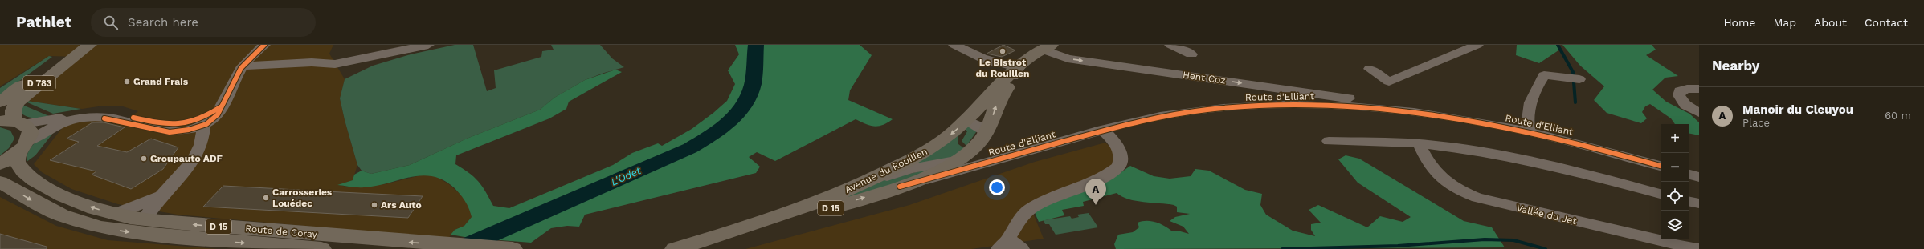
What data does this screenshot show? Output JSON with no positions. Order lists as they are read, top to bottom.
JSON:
{
  "streets": {
    "main road": [
      "D 783",
      "Avenue du Rouillen",
      "D 15",
      "Route de Coray"
    ],
    "street": ["Hent Coz", "Route d'Elliant", "Vallée du Jet"]
  },
  "crossings": [
    ["Hent Coz", "Route d'Elliant"],
    ["Hent Coz", "Avenue du Rouillen"],
    ["D 783", "Route de Coray"],
    ["Route d'Elliant", "Avenue du Rouillen"]
  ],
  "one_way": ["Hent Coz"],
  "water": ["L'Odet"],
  "places": [
    "Le Bistrot du Rouillen",
    "Grand Frais",
    "Groupauto ADF",
    "Carrosseries Louédec",
    "Ars Auto"
  ],
  "page": {
    "header": "Pathlet",
    "search": "Search here",
    "nav": [
      "Home",
      "Map",
      "About",
      "Contact"
    ],
    "heading": "Nearby",
    "list": [
      {
        "mark": "A",
        "name": "Manoir du Cleuyou",
        "note": "Place",
        "value": "60 m"
      }
    ],
    "map_buttons": ["+", "−"],
    "pins": "A"
  }
}
